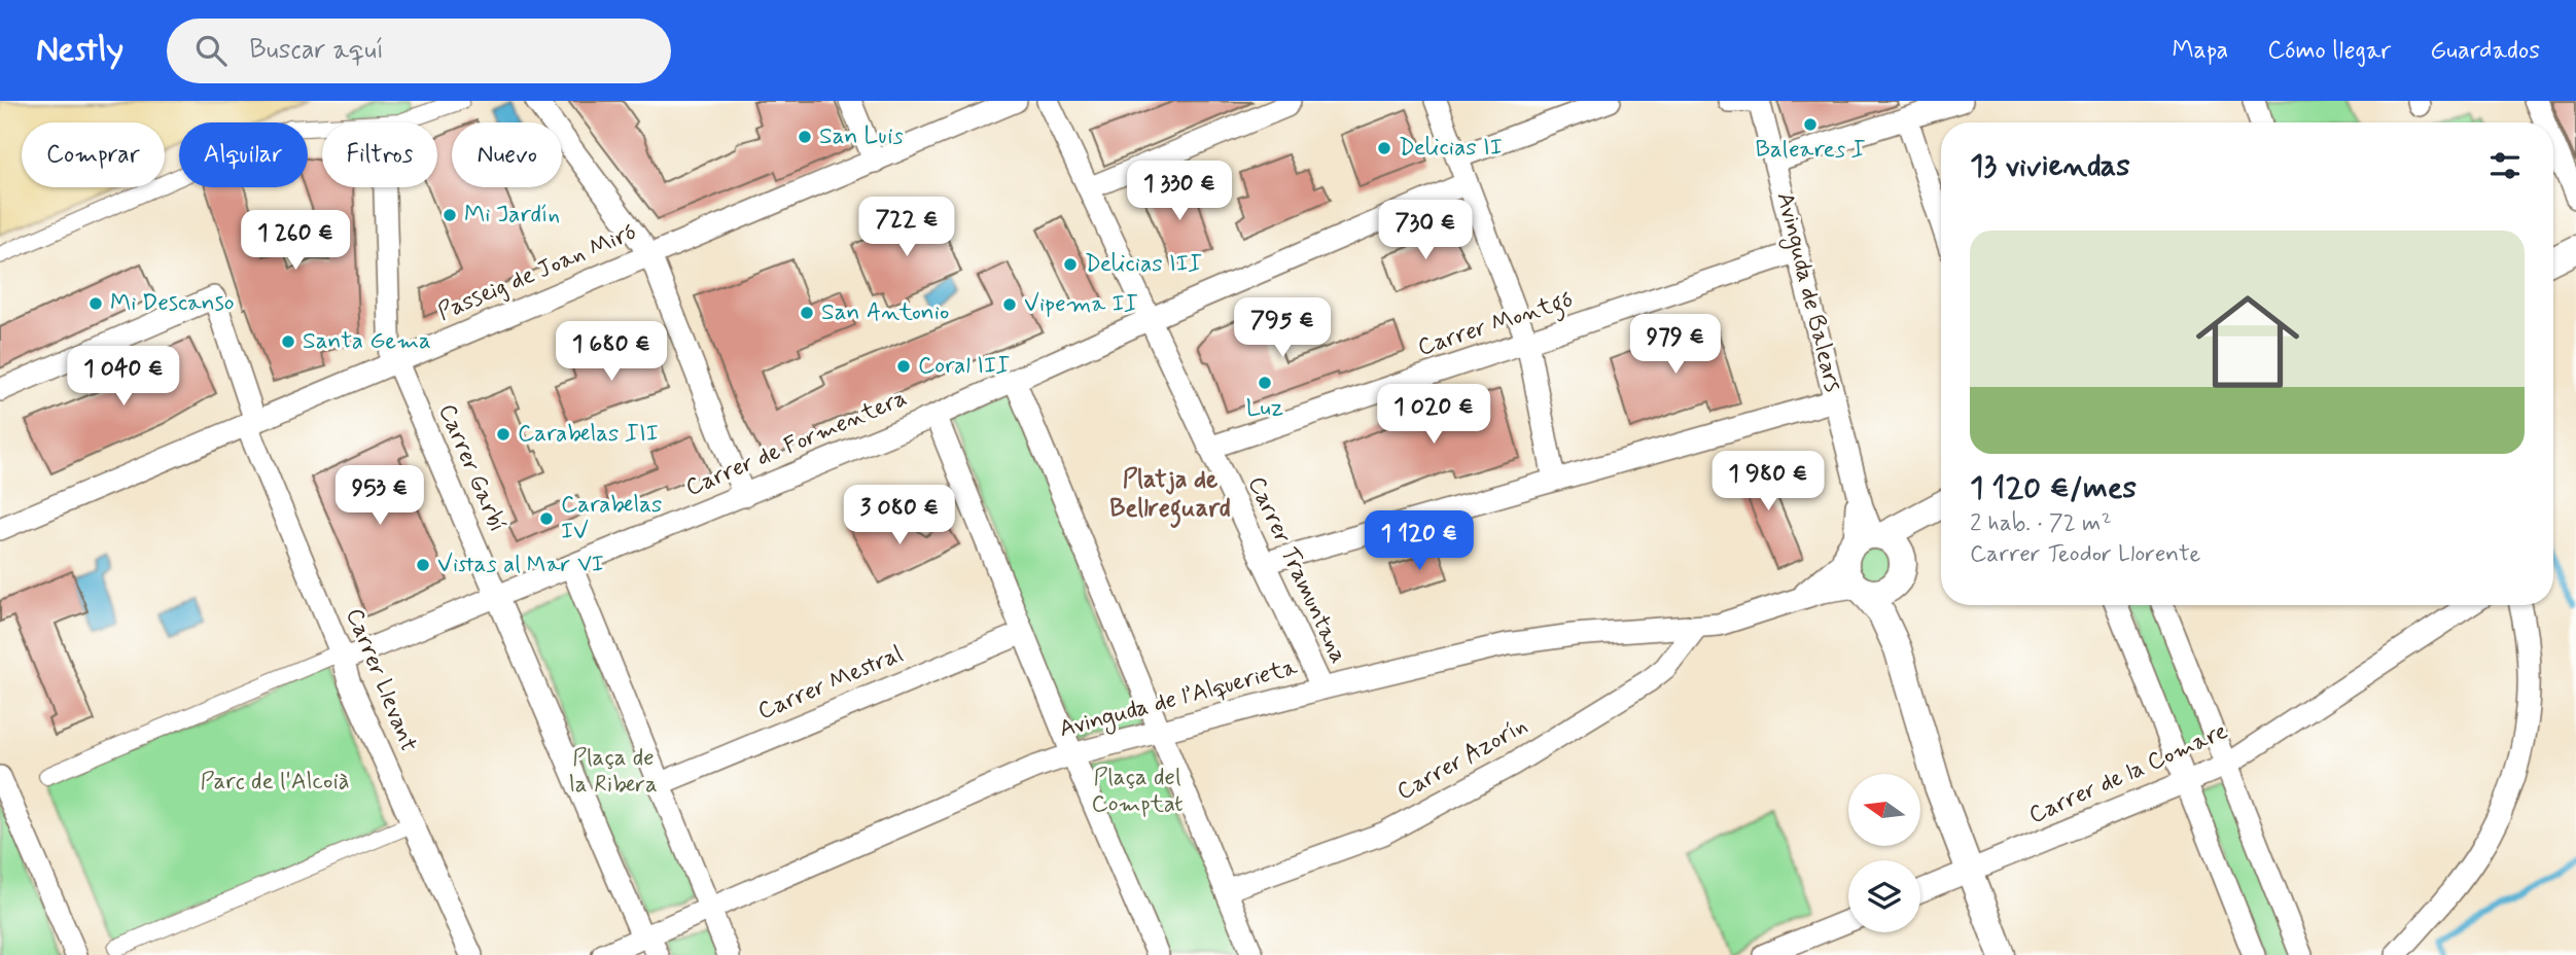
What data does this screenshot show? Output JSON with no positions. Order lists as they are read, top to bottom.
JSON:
{
  "streets": {
    "street": [
      "Passeig de Joan Miró",
      "Avinguda de Balears",
      "Carrer Montgó",
      "Carrer de Formentera",
      "Carrer Garbí",
      "Carrer Tramuntana",
      "Carrer Llevant",
      "Carrer Mestral",
      "Avinguda de l’Alquerieta",
      "Carrer Azorín",
      "Carrer de la Comare"
    ]
  },
  "crossings": [
    ["Passeig de Joan Miró", "Carrer Garbí"],
    ["Passeig de Joan Miró", "Carrer Llevant"],
    ["Avinguda de Balears", "Carrer Montgó"],
    ["Carrer Montgó", "Carrer Tramuntana"],
    ["Carrer de Formentera", "Carrer Garbí"],
    ["Carrer de Formentera", "Carrer Tramuntana"],
    ["Carrer de Formentera", "Carrer Llevant"],
    ["Carrer Tramuntana", "Avinguda de l’Alquerieta"],
    ["Avinguda de l’Alquerieta", "Carrer Azorín"]
  ],
  "districts": ["Platja de Bellreguard"],
  "parks": ["Plaça de la Ribera", "Plaça del Comptat", "Parc de l'Alcoià"],
  "places": [
    "Baleares I",
    "San Luis",
    "Delicias II",
    "Mi Jardín",
    "Delicias III",
    "Mi Descanso",
    "Vipema II",
    "San Antonio",
    "Santa Gema",
    "Coral III",
    "Luz",
    "Carabelas III",
    "Carabelas IV",
    "Vistas al Mar VI"
  ],
  "north": "left",
  "page": {
    "header": "Nestly",
    "search": "Buscar aquí",
    "nav": ["Mapa", "Cómo llegar", "Guardados"],
    "chip": [
      "Comprar",
      "Alquilar",
      "Filtros",
      "Nuevo"
    ],
    "heading": "13 viviendas",
    "price": [
      "1 330 €",
      "722 €",
      "730 €",
      "1 260 €",
      "795 €",
      "979 €",
      "1 680 €",
      "1 040 €",
      "1 020 €",
      "1 980 €",
      "953 €",
      "3 080 €",
      "1 120 €"
    ],
    "list": [
      {
        "name": "1 120 €/mes",
        "note": "2 hab. · 72 m² · Carrer Teodor Llorente"
      }
    ]
  }
}
